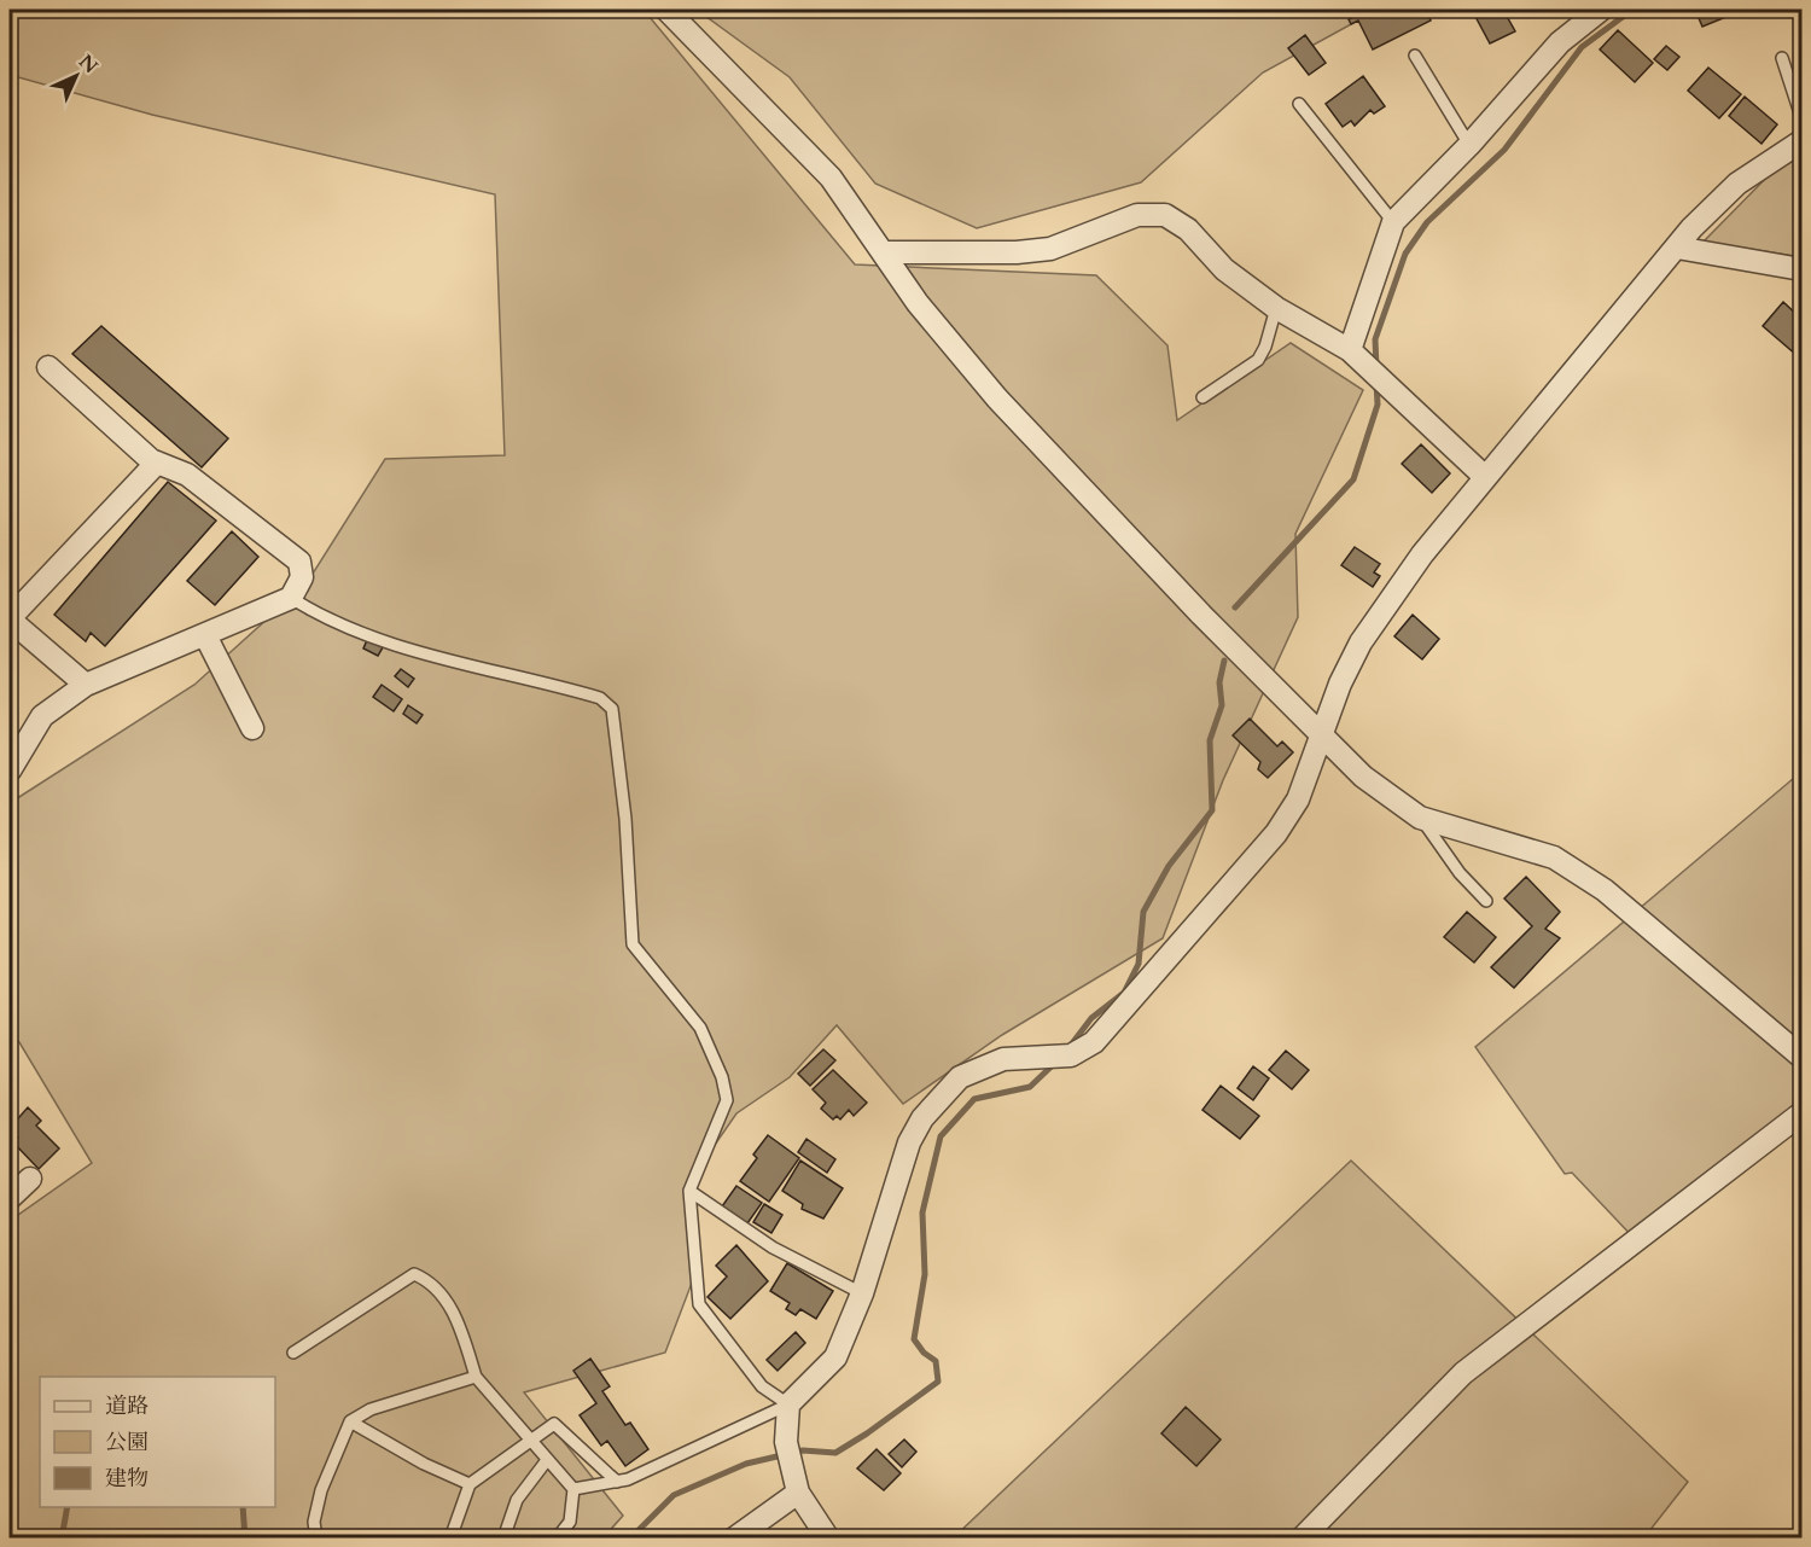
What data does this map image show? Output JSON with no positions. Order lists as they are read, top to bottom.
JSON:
{
  "legend": ["道路", "公園", "建物"],
  "north": "top right"
}
